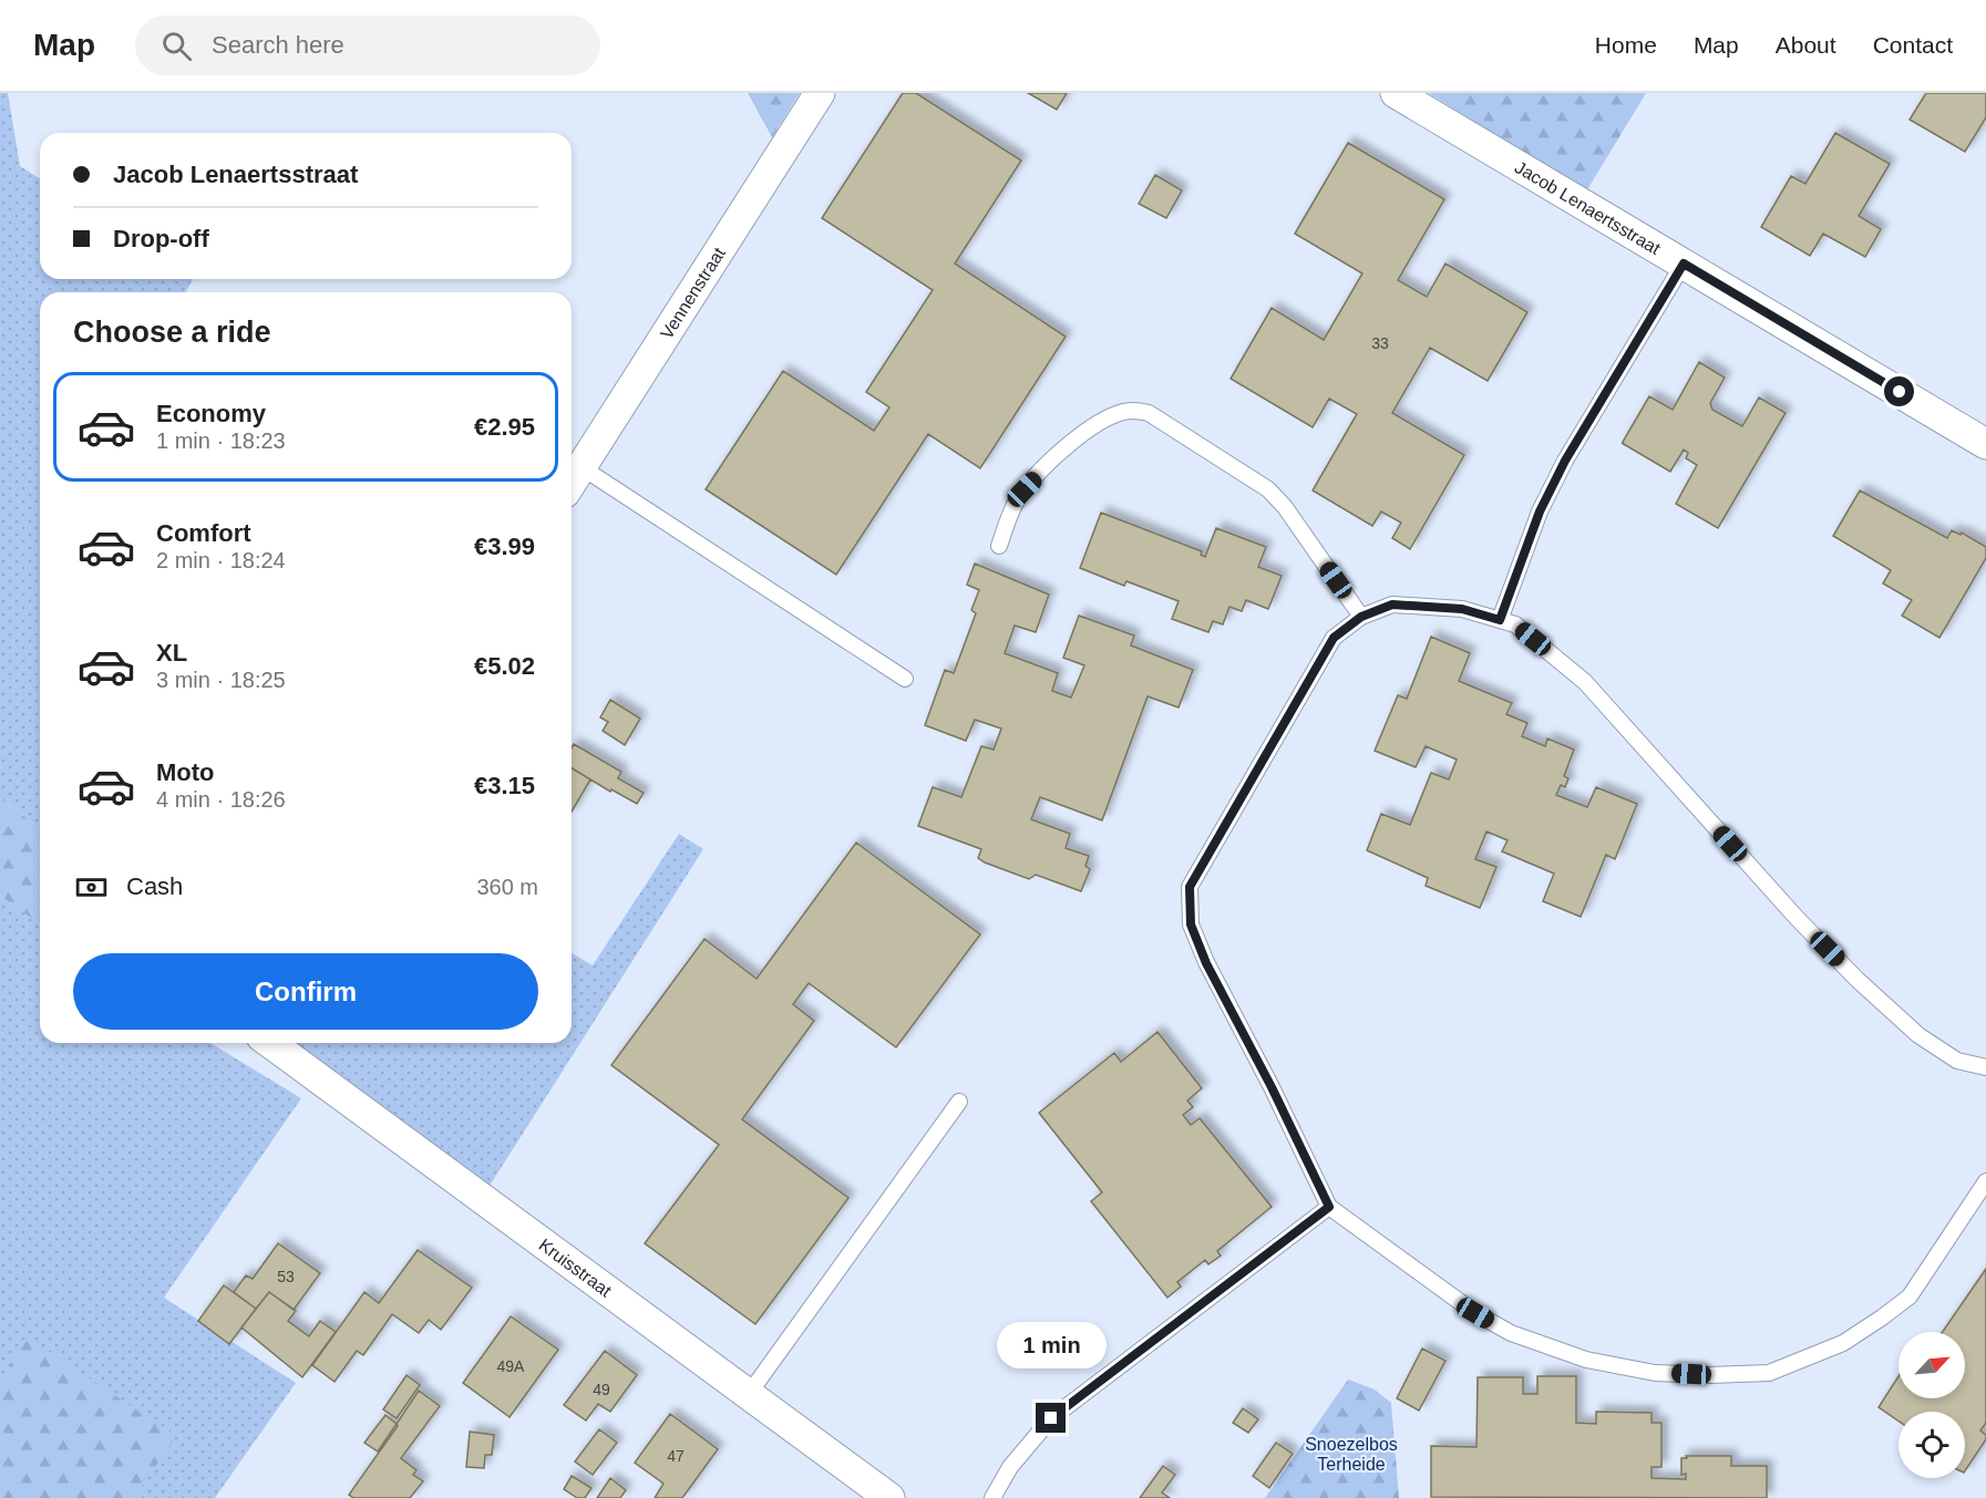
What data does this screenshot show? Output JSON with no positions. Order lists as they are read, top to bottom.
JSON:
{
  "streets": {
    "street": ["Jacob Lenaertsstraat", "Vennenstraat", "Kruisstraat"]
  },
  "parks": ["Snoezelbos Terheide"],
  "house_numbers": [
    "33",
    "53",
    "49A",
    "49",
    "47"
  ],
  "north": "top right",
  "page": {
    "header": "Map",
    "search": "Search here",
    "nav": [
      "Home",
      "Map",
      "About",
      "Contact"
    ],
    "banner": ["Jacob Lenaertsstraat", "Drop-off"],
    "heading": "Choose a ride",
    "list": [
      {
        "name": "Economy",
        "note": "1 min · 18:23",
        "value": "€2.95"
      },
      {
        "name": "Comfort",
        "note": "2 min · 18:24",
        "value": "€3.99"
      },
      {
        "name": "XL",
        "note": "3 min · 18:25",
        "value": "€5.02"
      },
      {
        "name": "Moto",
        "note": "4 min · 18:26",
        "value": "€3.15"
      }
    ],
    "pay": ["Cash", "360 m"],
    "buttons": "Confirm",
    "bubble": "1 min"
  }
}
